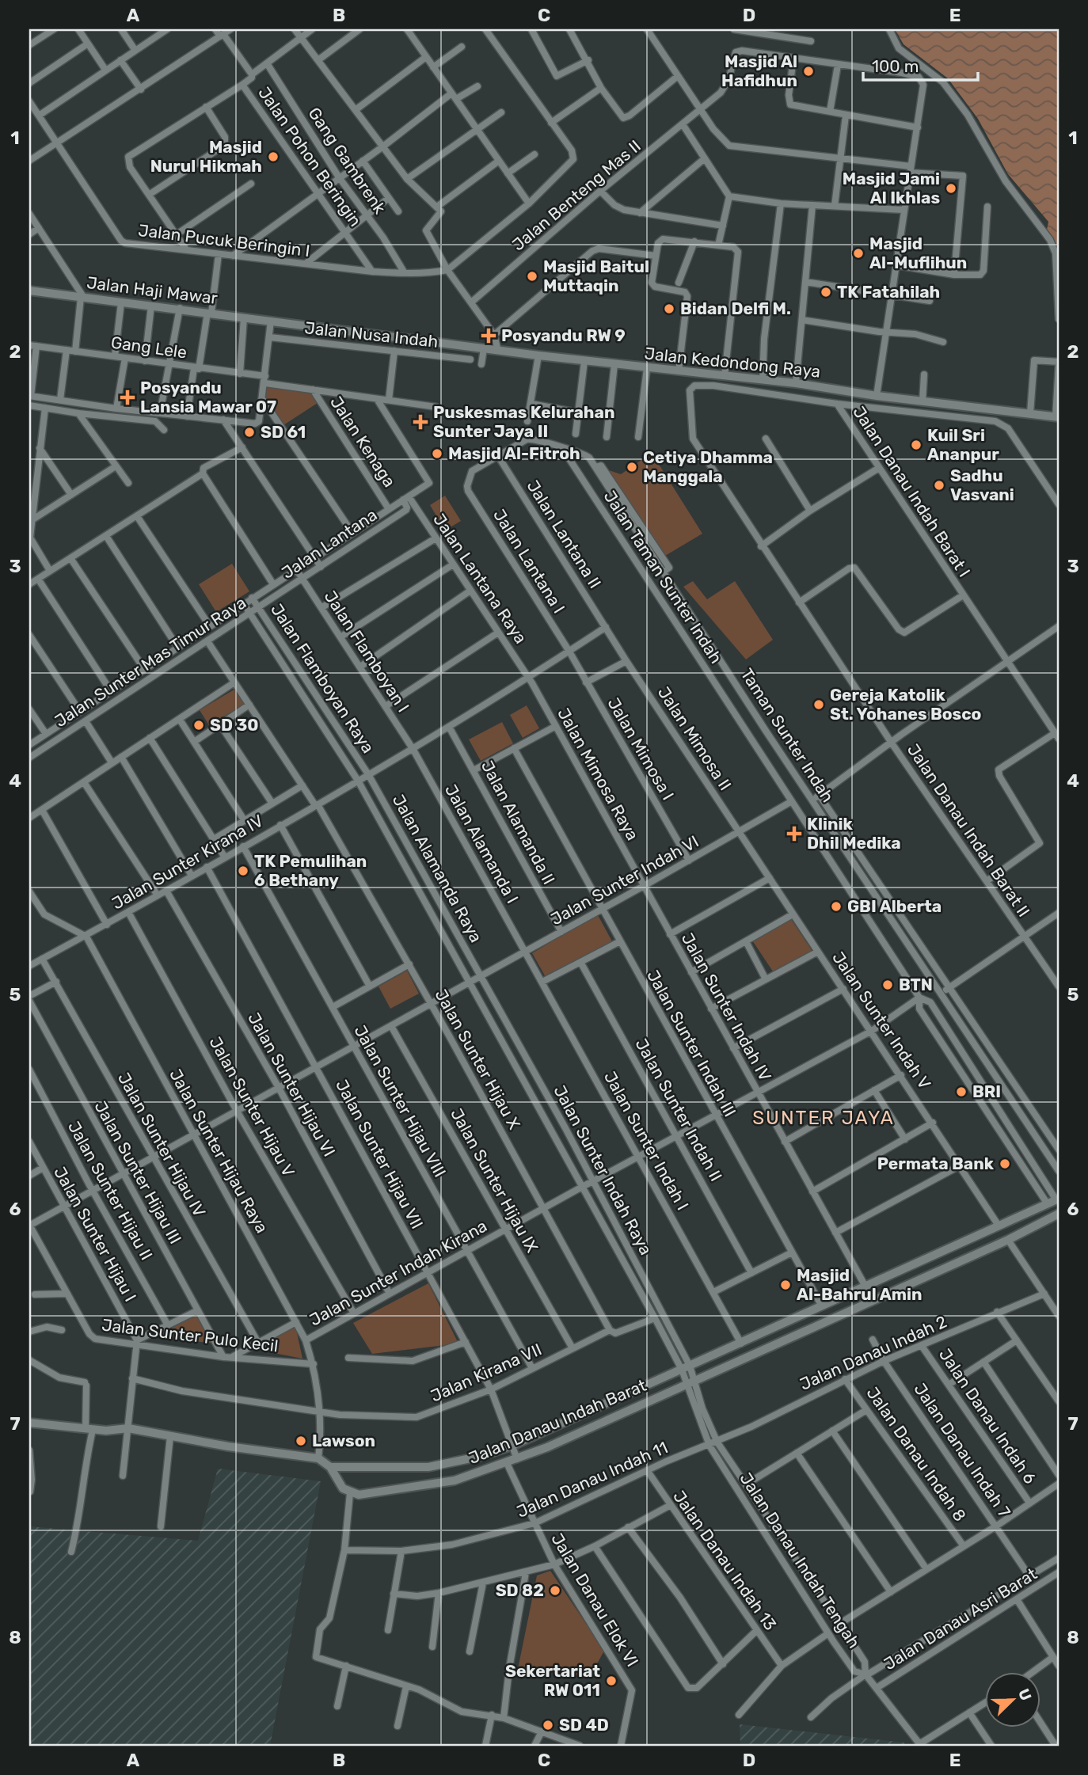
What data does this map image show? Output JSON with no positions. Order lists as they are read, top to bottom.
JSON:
{
  "streets": {
    "street": [
      "Jalan Pohon Beringin",
      "Gang Gambrenk",
      "Jalan Benteng Mas II",
      "Jalan Pucuk Beringin I",
      "Jalan Haji Mawar",
      "Jalan Nusa Indah",
      "Gang Lele",
      "Jalan Kedondong Raya",
      "Jalan Kenaga",
      "Jalan Danau Indah Barat I",
      "Jalan Lantana II",
      "Jalan Lantana",
      "Jalan Lantana I",
      "Jalan Taman Sunter Indah",
      "Jalan Lantana Raya",
      "Jalan Flamboyan I",
      "Jalan Sunter Mas Timur Raya",
      "Jalan Flamboyan Raya",
      "Taman Sunter Indah",
      "Jalan Mimosa II",
      "Jalan Mimosa I",
      "Jalan Mimosa Raya",
      "Jalan Alamanda II",
      "Jalan Danau Indah Barat II",
      "Jalan Alamanda I",
      "Jalan Sunter Kirana IV",
      "Jalan Alamanda Raya",
      "Jalan Sunter Indah VI",
      "Jalan Sunter Indah IV",
      "Jalan Sunter Indah V",
      "Jalan Sunter Indah III",
      "Jalan Sunter Hijau X",
      "Jalan Sunter Hijau VI",
      "Jalan Sunter Hijau VIII",
      "Jalan Sunter Hijau V",
      "Jalan Sunter Indah II",
      "Jalan Sunter Indah I",
      "Jalan Sunter Hijau IV",
      "Jalan Sunter Hijau Raya",
      "Jalan Sunter Hijau VII",
      "Jalan Sunter Indah Raya",
      "Jalan Sunter Hijau III",
      "Jalan Sunter Hijau IX",
      "Jalan Sunter Hijau II",
      "Jalan Sunter Hijau I",
      "Jalan Sunter Indah Kirana",
      "Jalan Sunter Pulo Kecil",
      "Jalan Danau Indah 2",
      "Jalan Kirana VII",
      "Jalan Danau Indah 6",
      "Jalan Danau Indah Barat",
      "Jalan Danau Indah 7",
      "Jalan Danau Indah 8",
      "Jalan Danau Indah 11",
      "Jalan Danau Indah 13",
      "Jalan Danau Indah Tengah",
      "Jalan Danau Elok VI",
      "Jalan Danau Asri Barat"
    ]
  },
  "crossings": [
    ["Jalan Pohon Beringin", "Jalan Pucuk Beringin I"],
    ["Gang Gambrenk", "Jalan Pucuk Beringin I"],
    ["Jalan Haji Mawar", "Jalan Kedondong Raya"],
    ["Gang Lele", "Jalan Kenaga"],
    ["Gang Lele", "Jalan Sunter Mas Timur Raya"],
    ["Jalan Kenaga", "Jalan Sunter Mas Timur Raya"],
    ["Jalan Danau Indah Barat I", "Jalan Danau Indah Barat II"],
    ["Jalan Lantana II", "Jalan Lantana I"],
    ["Jalan Lantana II", "Jalan Mimosa II"],
    ["Jalan Lantana", "Jalan Lantana Raya"],
    ["Jalan Lantana", "Jalan Flamboyan I"],
    ["Jalan Lantana", "Jalan Sunter Mas Timur Raya"],
    ["Jalan Lantana", "Jalan Flamboyan Raya"],
    ["Jalan Lantana I", "Jalan Mimosa I"],
    ["Jalan Taman Sunter Indah", "Taman Sunter Indah"],
    ["Jalan Taman Sunter Indah", "Jalan Sunter Indah VI"],
    ["Jalan Taman Sunter Indah", "Jalan Sunter Indah Kirana"],
    ["Jalan Taman Sunter Indah", "Jalan Danau Indah Barat"],
    ["Jalan Lantana Raya", "Jalan Sunter Mas Timur Raya"],
    ["Jalan Lantana Raya", "Jalan Mimosa Raya"],
    ["Jalan Flamboyan I", "Jalan Sunter Mas Timur Raya"],
    ["Jalan Flamboyan I", "Jalan Alamanda I"],
    ["Jalan Sunter Mas Timur Raya", "Jalan Flamboyan Raya"],
    ["Jalan Sunter Mas Timur Raya", "Jalan Sunter Hijau X"],
    ["Jalan Flamboyan Raya", "Jalan Sunter Kirana IV"],
    ["Jalan Flamboyan Raya", "Jalan Alamanda Raya"],
    ["Jalan Mimosa II", "Jalan Sunter Indah VI"],
    ["Jalan Mimosa II", "Jalan Sunter Indah V"],
    ["Jalan Mimosa I", "Jalan Sunter Indah VI"],
    ["Jalan Mimosa Raya", "Jalan Sunter Indah VI"],
    ["Jalan Mimosa Raya", "Jalan Sunter Indah IV"],
    ["Jalan Alamanda II", "Jalan Sunter Indah VI"],
    ["Jalan Alamanda I", "Jalan Sunter Indah VI"],
    ["Jalan Alamanda I", "Jalan Sunter Indah I"],
    ["Jalan Sunter Kirana IV", "Jalan Alamanda Raya"],
    ["Jalan Sunter Kirana IV", "Jalan Sunter Hijau X"],
    ["Jalan Sunter Kirana IV", "Jalan Sunter Hijau VI"],
    ["Jalan Sunter Kirana IV", "Jalan Sunter Hijau VIII"],
    ["Jalan Sunter Kirana IV", "Jalan Sunter Hijau V"],
    ["Jalan Sunter Kirana IV", "Jalan Sunter Hijau IV"],
    ["Jalan Sunter Kirana IV", "Jalan Sunter Hijau Raya"],
    ["Jalan Sunter Kirana IV", "Jalan Sunter Hijau VII"],
    ["Jalan Alamanda Raya", "Jalan Sunter Indah VI"],
    ["Jalan Alamanda Raya", "Jalan Sunter Indah Raya"],
    ["Jalan Sunter Indah VI", "Jalan Sunter Indah IV"],
    ["Jalan Sunter Indah VI", "Jalan Sunter Indah V"],
    ["Jalan Sunter Indah VI", "Jalan Sunter Indah III"],
    ["Jalan Sunter Indah VI", "Jalan Sunter Hijau X"],
    ["Jalan Sunter Indah VI", "Jalan Sunter Hijau VI"],
    ["Jalan Sunter Indah VI", "Jalan Sunter Hijau VIII"],
    ["Jalan Sunter Indah VI", "Jalan Sunter Hijau V"],
    ["Jalan Sunter Indah VI", "Jalan Sunter Indah I"],
    ["Jalan Sunter Indah VI", "Jalan Sunter Hijau IV"],
    ["Jalan Sunter Indah VI", "Jalan Sunter Hijau Raya"],
    ["Jalan Sunter Indah VI", "Jalan Sunter Hijau VII"],
    ["Jalan Sunter Indah VI", "Jalan Sunter Indah Raya"],
    ["Jalan Sunter Indah VI", "Jalan Sunter Hijau III"],
    ["Jalan Sunter Indah VI", "Jalan Sunter Hijau IX"],
    ["Jalan Sunter Indah VI", "Jalan Sunter Hijau II"],
    ["Jalan Sunter Indah VI", "Jalan Sunter Hijau I"],
    ["Jalan Sunter Indah VI", "Jalan Sunter Pulo Kecil"],
    ["Jalan Sunter Indah IV", "Jalan Sunter Indah Kirana"],
    ["Jalan Sunter Indah IV", "Jalan Danau Indah Barat"],
    ["Jalan Sunter Indah V", "Jalan Sunter Indah Kirana"],
    ["Jalan Sunter Indah V", "Jalan Danau Indah Barat"],
    ["Jalan Sunter Indah III", "Jalan Sunter Indah Kirana"],
    ["Jalan Sunter Indah III", "Jalan Danau Indah Barat"],
    ["Jalan Sunter Hijau X", "Jalan Sunter Indah Kirana"],
    ["Jalan Sunter Hijau X", "Jalan Kirana VII"],
    ["Jalan Sunter Hijau VI", "Jalan Sunter Indah Kirana"],
    ["Jalan Sunter Hijau VIII", "Jalan Sunter Indah Kirana"],
    ["Jalan Sunter Hijau VIII", "Jalan Kirana VII"],
    ["Jalan Sunter Hijau V", "Jalan Sunter Indah Kirana"],
    ["Jalan Sunter Indah II", "Jalan Sunter Indah Kirana"],
    ["Jalan Sunter Indah I", "Jalan Sunter Indah Kirana"],
    ["Jalan Sunter Indah I", "Jalan Danau Indah Barat"],
    ["Jalan Sunter Hijau IV", "Jalan Sunter Hijau III"],
    ["Jalan Sunter Hijau Raya", "Jalan Sunter Indah Kirana"],
    ["Jalan Sunter Hijau Raya", "Jalan Sunter Pulo Kecil"],
    ["Jalan Sunter Hijau Raya", "Jalan Kirana VII"],
    ["Jalan Sunter Hijau VII", "Jalan Sunter Indah Kirana"],
    ["Jalan Sunter Hijau VII", "Jalan Kirana VII"],
    ["Jalan Sunter Hijau VII", "Jalan Danau Indah Barat"],
    ["Jalan Sunter Indah Raya", "Jalan Sunter Indah Kirana"],
    ["Jalan Sunter Indah Raya", "Jalan Kirana VII"],
    ["Jalan Sunter Indah Raya", "Jalan Danau Indah Barat"],
    ["Jalan Sunter Indah Raya", "Jalan Danau Indah Tengah"],
    ["Jalan Sunter Hijau III", "Jalan Sunter Pulo Kecil"],
    ["Jalan Sunter Hijau IX", "Jalan Sunter Indah Kirana"],
    ["Jalan Sunter Hijau IX", "Jalan Kirana VII"],
    ["Jalan Sunter Hijau I", "Jalan Sunter Pulo Kecil"],
    ["Jalan Danau Indah 2", "Jalan Danau Indah 6"],
    ["Jalan Danau Indah 2", "Jalan Danau Indah 7"],
    ["Jalan Danau Indah 2", "Jalan Danau Indah 8"],
    ["Jalan Danau Indah 2", "Jalan Danau Indah 11"],
    ["Jalan Danau Indah 2", "Jalan Danau Indah Tengah"],
    ["Jalan Danau Indah Barat", "Jalan Danau Indah Tengah"],
    ["Jalan Danau Indah Barat", "Jalan Danau Elok VI"],
    ["Jalan Danau Indah 11", "Jalan Danau Indah 13"],
    ["Jalan Danau Indah 11", "Jalan Danau Indah Tengah"],
    ["Jalan Danau Indah 11", "Jalan Danau Elok VI"]
  ],
  "districts": ["SUNTER JAYA"],
  "places": {
    "other": [
      "Masjid Al Hafidhun",
      "Masjid Nurul Hikmah",
      "Masjid Jami Al Ikhlas",
      "Masjid Al-Muflihun",
      "Masjid Baitul Muttaqin",
      "TK Fatahilah",
      "Bidan Delfi M.",
      "SD 61",
      "Kuil Sri Ananpur",
      "Masjid Al-Fitroh",
      "Cetiya Dhamma Manggala",
      "Sadhu Vasvani",
      "Gereja Katolik St. Yohanes Bosco",
      "SD 30",
      "TK Pemulihan 6 Bethany",
      "GBI Alberta",
      "BTN",
      "BRI",
      "Permata Bank",
      "Masjid Al-Bahrul Amin",
      "Lawson",
      "SD 82",
      "Sekertariat RW 011",
      "SD 4D"
    ],
    "health": [
      "Posyandu RW 9",
      "Posyandu Lansia Mawar 07",
      "Puskesmas Kelurahan Sunter Jaya II",
      "Klinik Dhil Medika"
    ]
  },
  "scale_bar": "100 m",
  "north": "top right",
  "grid": {
    "columns": [
      "A",
      "B",
      "C",
      "D",
      "E"
    ],
    "rows": [
      "1",
      "2",
      "3",
      "4",
      "5",
      "6",
      "7",
      "8"
    ]
  }
}
